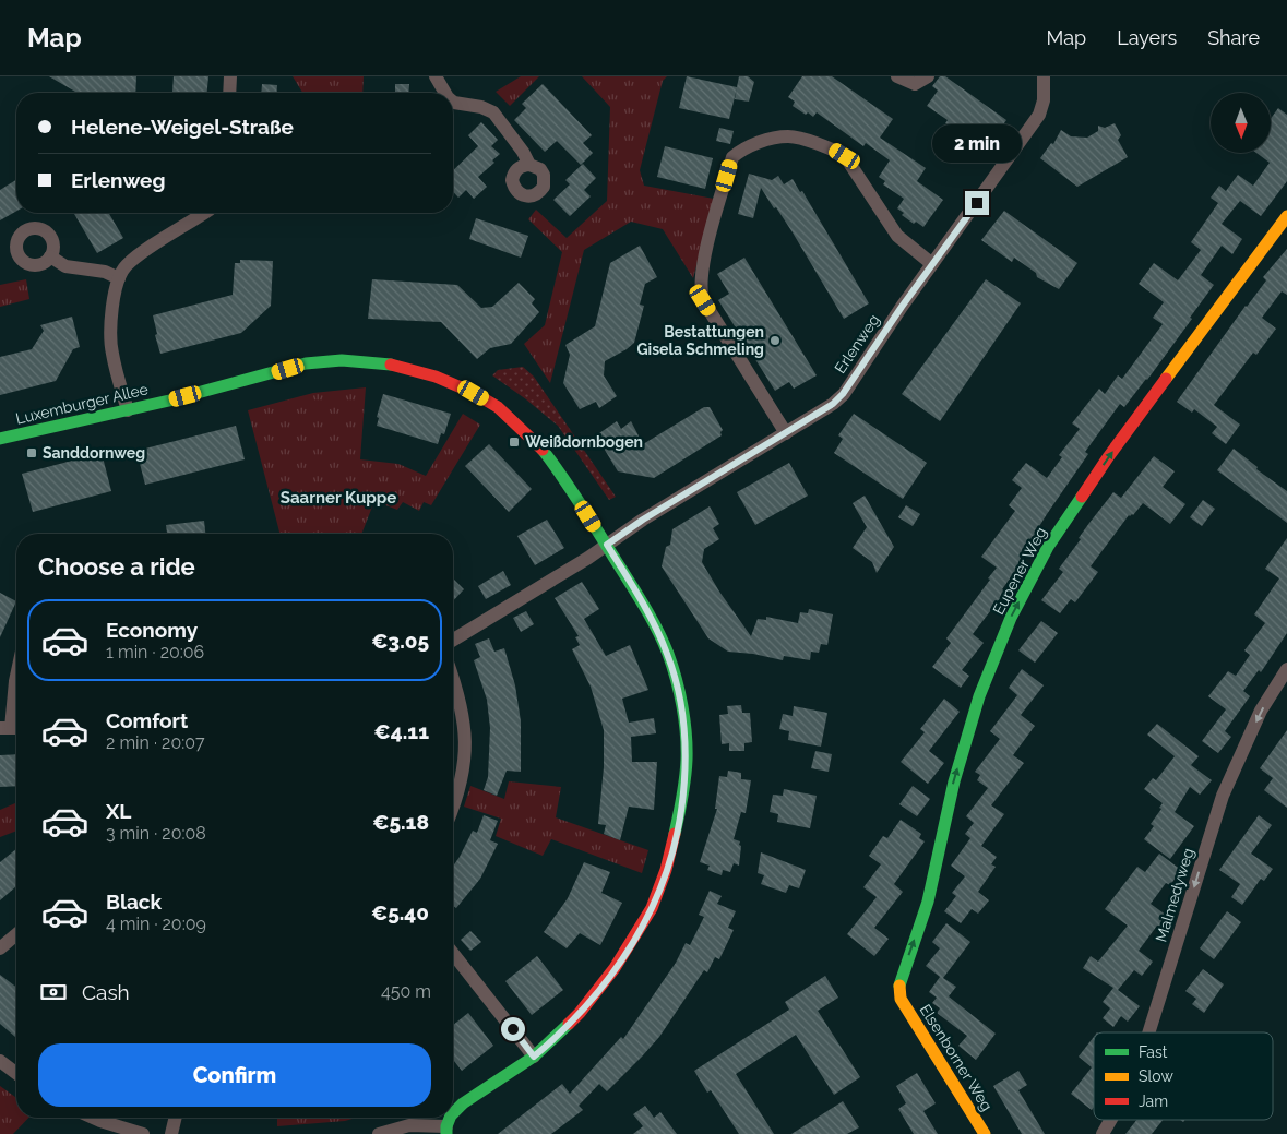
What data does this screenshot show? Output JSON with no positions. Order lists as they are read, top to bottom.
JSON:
{
  "streets": {
    "street": [
      "Erlenweg",
      "Luxemburger Allee",
      "Eupener Weg",
      "Malmedyweg",
      "Elsenborner Weg"
    ]
  },
  "crossings": [
    ["Erlenweg", "Luxemburger Allee"],
    ["Eupener Weg", "Elsenborner Weg"]
  ],
  "one_way": ["Eupener Weg", "Malmedyweg"],
  "districts": ["Saarner Kuppe"],
  "places": {
    "other": ["Bestattungen Gisela Schmeling"],
    "transit": ["Weißdornbogen", "Sanddornweg"]
  },
  "legend": ["Fast", "Slow", "Jam"],
  "north": "bottom",
  "page": {
    "header": "Map",
    "nav": ["Map", "Layers", "Share"],
    "banner": ["Helene-Weigel-Straße", "Erlenweg"],
    "bubble": "2 min",
    "heading": "Choose a ride",
    "list": [
      {
        "name": "Economy",
        "note": "1 min · 20:06",
        "value": "€3.05"
      },
      {
        "name": "Comfort",
        "note": "2 min · 20:07",
        "value": "€4.11"
      },
      {
        "name": "XL",
        "note": "3 min · 20:08",
        "value": "€5.18"
      },
      {
        "name": "Black",
        "note": "4 min · 20:09",
        "value": "€5.40"
      }
    ],
    "pay": ["Cash", "450 m"],
    "buttons": "Confirm"
  }
}
